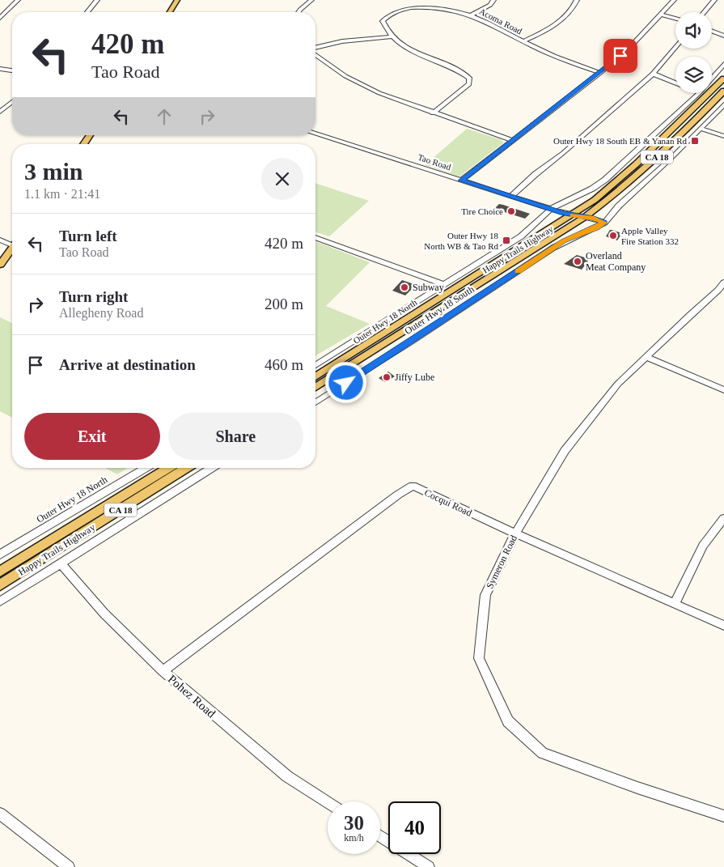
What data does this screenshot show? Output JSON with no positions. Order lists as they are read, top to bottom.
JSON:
{
  "streets": {
    "main road": ["CA 18", "Happy Trails Highway"],
    "street": [
      "Acoma Road",
      "Tao Road",
      "Outer Hwy 18 South",
      "Outer Hwy 18 North",
      "Cocqui Road",
      "Symeron Road",
      "Pohez Road"
    ]
  },
  "crossings": [
    ["Tao Road", "Happy Trails Highway"],
    ["Tao Road", "Outer Hwy 18 South"],
    ["Tao Road", "Outer Hwy 18 North"],
    ["Cocqui Road", "Symeron Road"],
    ["Cocqui Road", "Pohez Road"]
  ],
  "places": {
    "transit": ["Outer Hwy 18 South EB & Yanan Rd", "Outer Hwy 18 North WB & Tao Rd"],
    "other": [
      "Tire Choice",
      "Apple Valley Fire Station 332",
      "Overland Meat Company",
      "Subway",
      "Jiffy Lube"
    ]
  },
  "page": {
    "turn": ["420 m", "Tao Road"],
    "heading": ["3 min", "1.1 km · 21:41"],
    "list": [
      {
        "name": "Turn left",
        "note": "Tao Road",
        "value": "420 m"
      },
      {
        "name": "Turn right",
        "note": "Allegheny Road",
        "value": "200 m"
      },
      {
        "name": "Arrive at destination",
        "value": "460 m"
      }
    ],
    "buttons": ["Exit", "Share"],
    "speed": "30 km/h",
    "limit": "40"
  }
}
